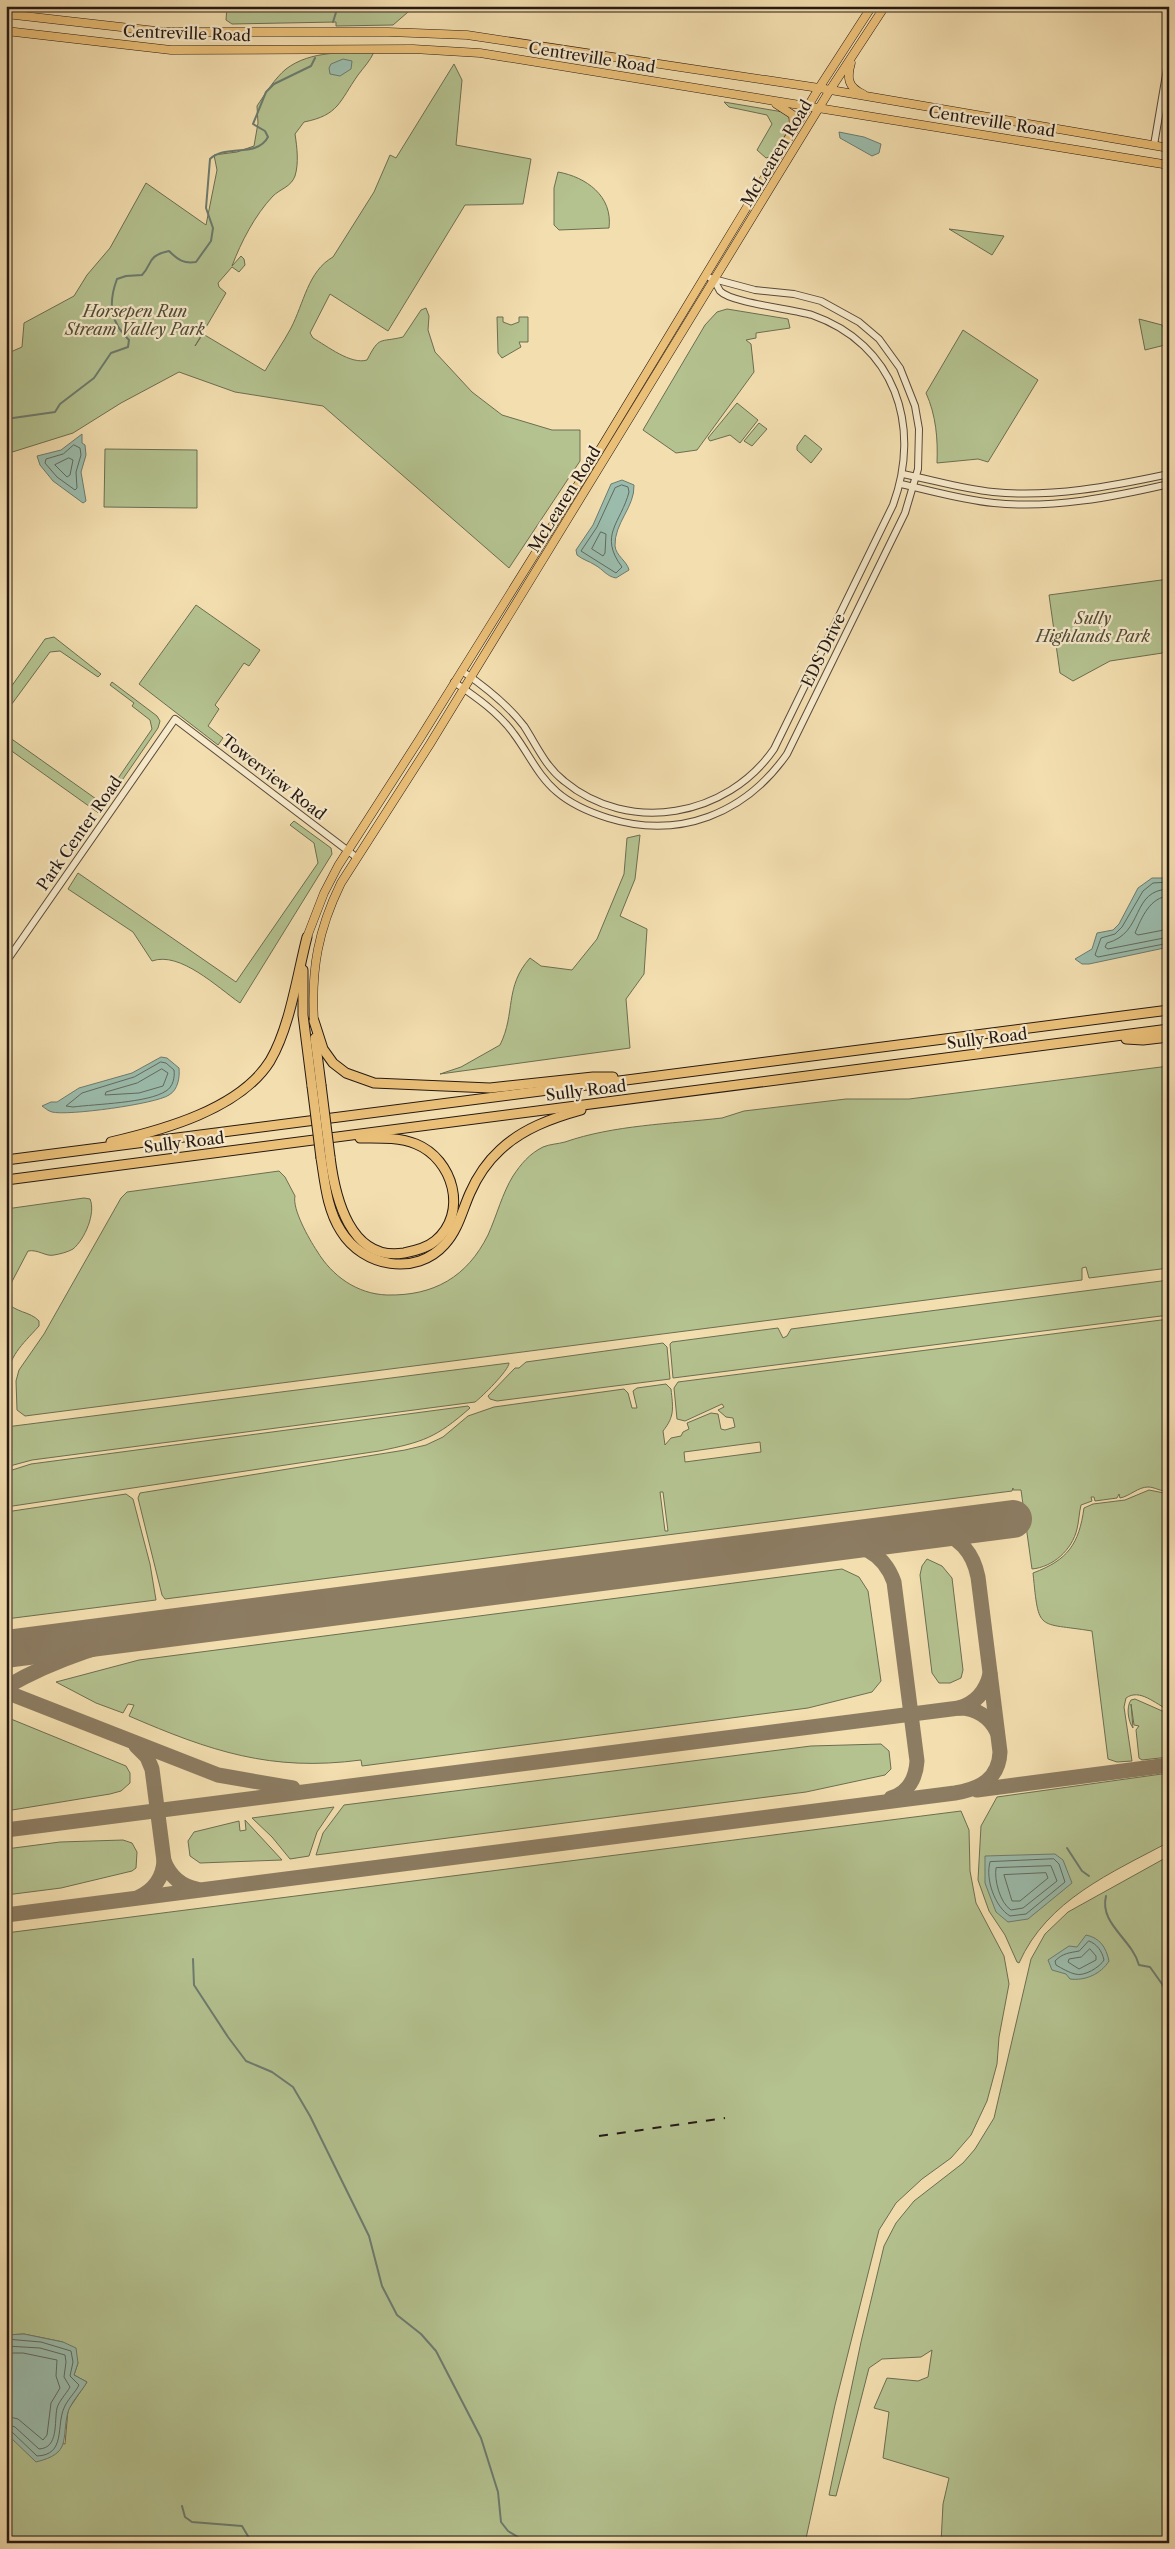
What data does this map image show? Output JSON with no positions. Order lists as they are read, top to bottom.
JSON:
{
  "streets": {
    "highway": ["Sully Road"],
    "main road": ["Centreville Road", "McLearen Road"],
    "street": ["EDS Drive", "Towerview Road", "Park Center Road"]
  },
  "crossings": [
    ["Centreville Road", "McLearen Road"],
    ["McLearen Road", "EDS Drive"],
    ["McLearen Road", "Towerview Road"],
    ["Towerview Road", "Park Center Road"]
  ],
  "parks": ["Horsepen Run Stream Valley Park", "Sully Highlands Park"]
}
